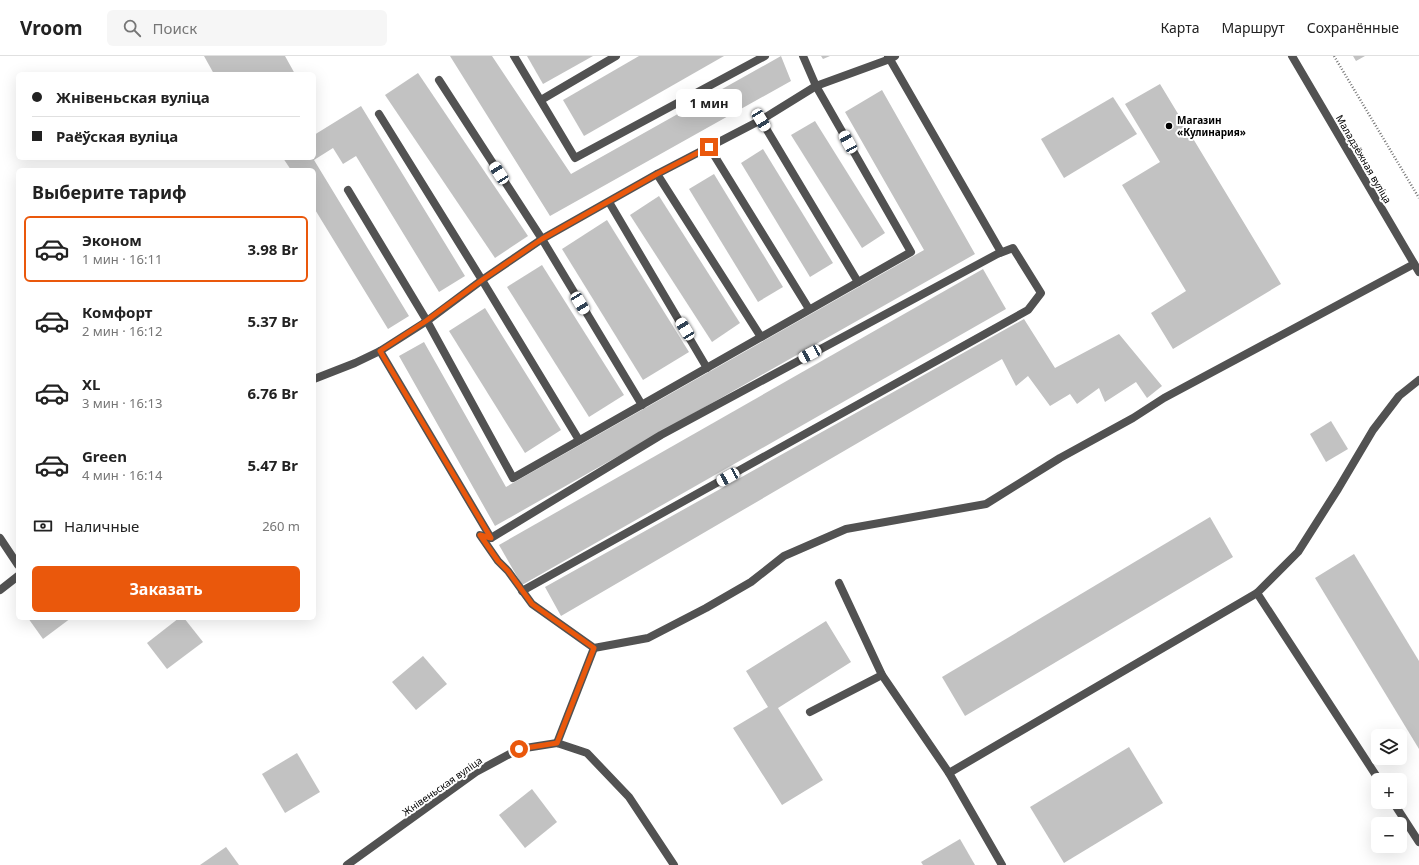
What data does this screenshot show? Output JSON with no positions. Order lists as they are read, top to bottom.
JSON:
{
  "streets": {
    "street": ["Маладзёжная вуліца", "Жнівеньская вуліца"]
  },
  "places": ["Магазин «Кулинария»"],
  "page": {
    "header": "Vroom",
    "search": "Поиск",
    "nav": ["Карта", "Маршрут", "Сохранённые"],
    "banner": ["Жнівеньская вуліца", "Раёўская вуліца"],
    "bubble": "1 мин",
    "heading": "Выберите тариф",
    "list": [
      {
        "name": "Эконом",
        "note": "1 мин · 16:11",
        "value": "3.98 Br"
      },
      {
        "name": "Комфорт",
        "note": "2 мин · 16:12",
        "value": "5.37 Br"
      },
      {
        "name": "XL",
        "note": "3 мин · 16:13",
        "value": "6.76 Br"
      },
      {
        "name": "Green",
        "note": "4 мин · 16:14",
        "value": "5.47 Br"
      }
    ],
    "pay": ["Наличные", "260 m"],
    "buttons": "Заказать",
    "map_buttons": ["+", "−"]
  }
}
